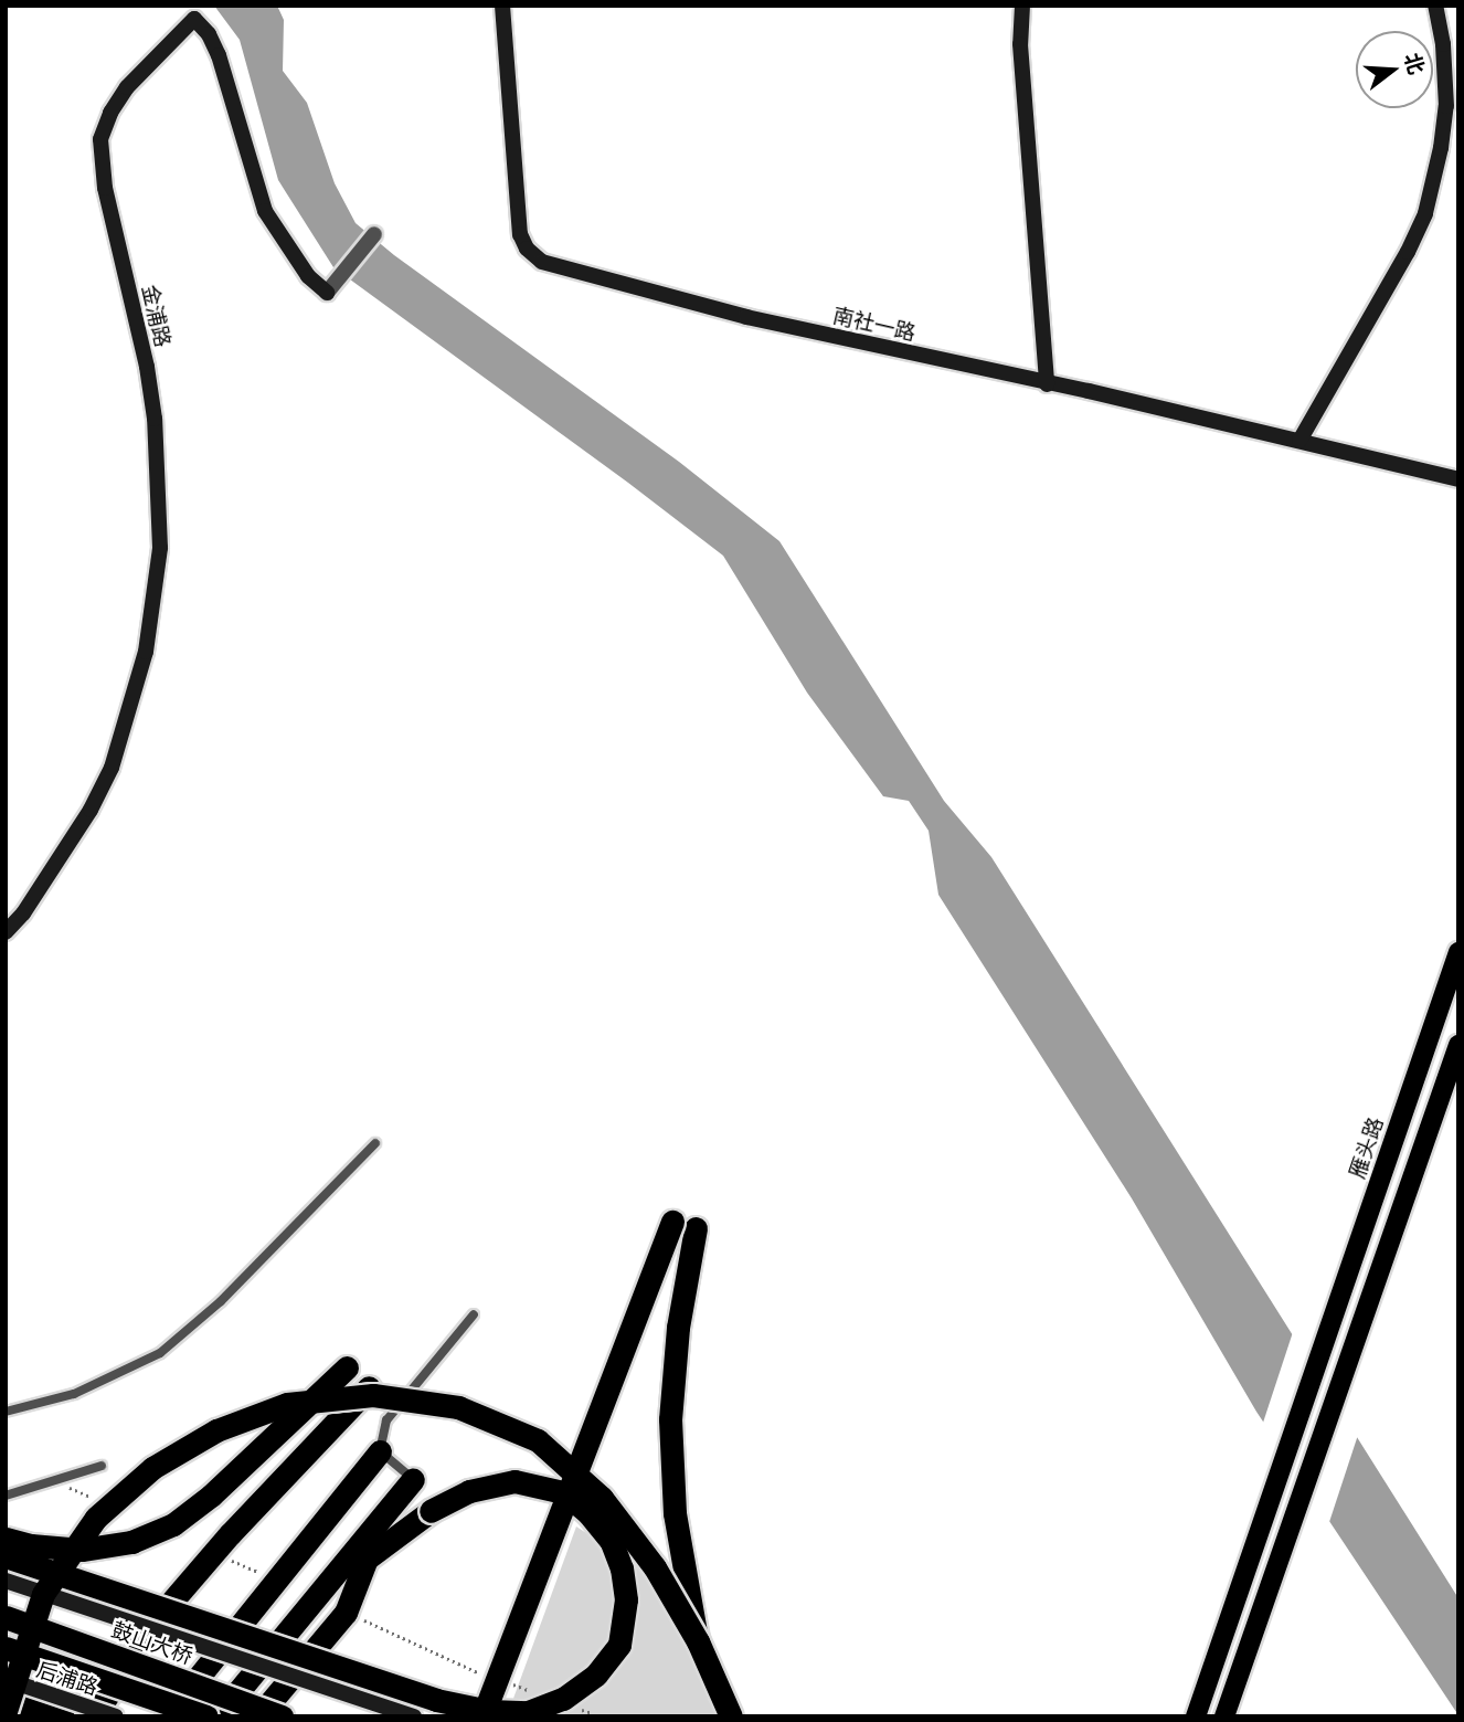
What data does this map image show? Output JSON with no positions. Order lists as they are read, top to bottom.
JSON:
{
  "streets": {
    "highway": ["鼓山大桥"],
    "main road": ["雁头路"],
    "street": ["金浦路", "南社一路", "后浦路"]
  },
  "north": "right"
}
